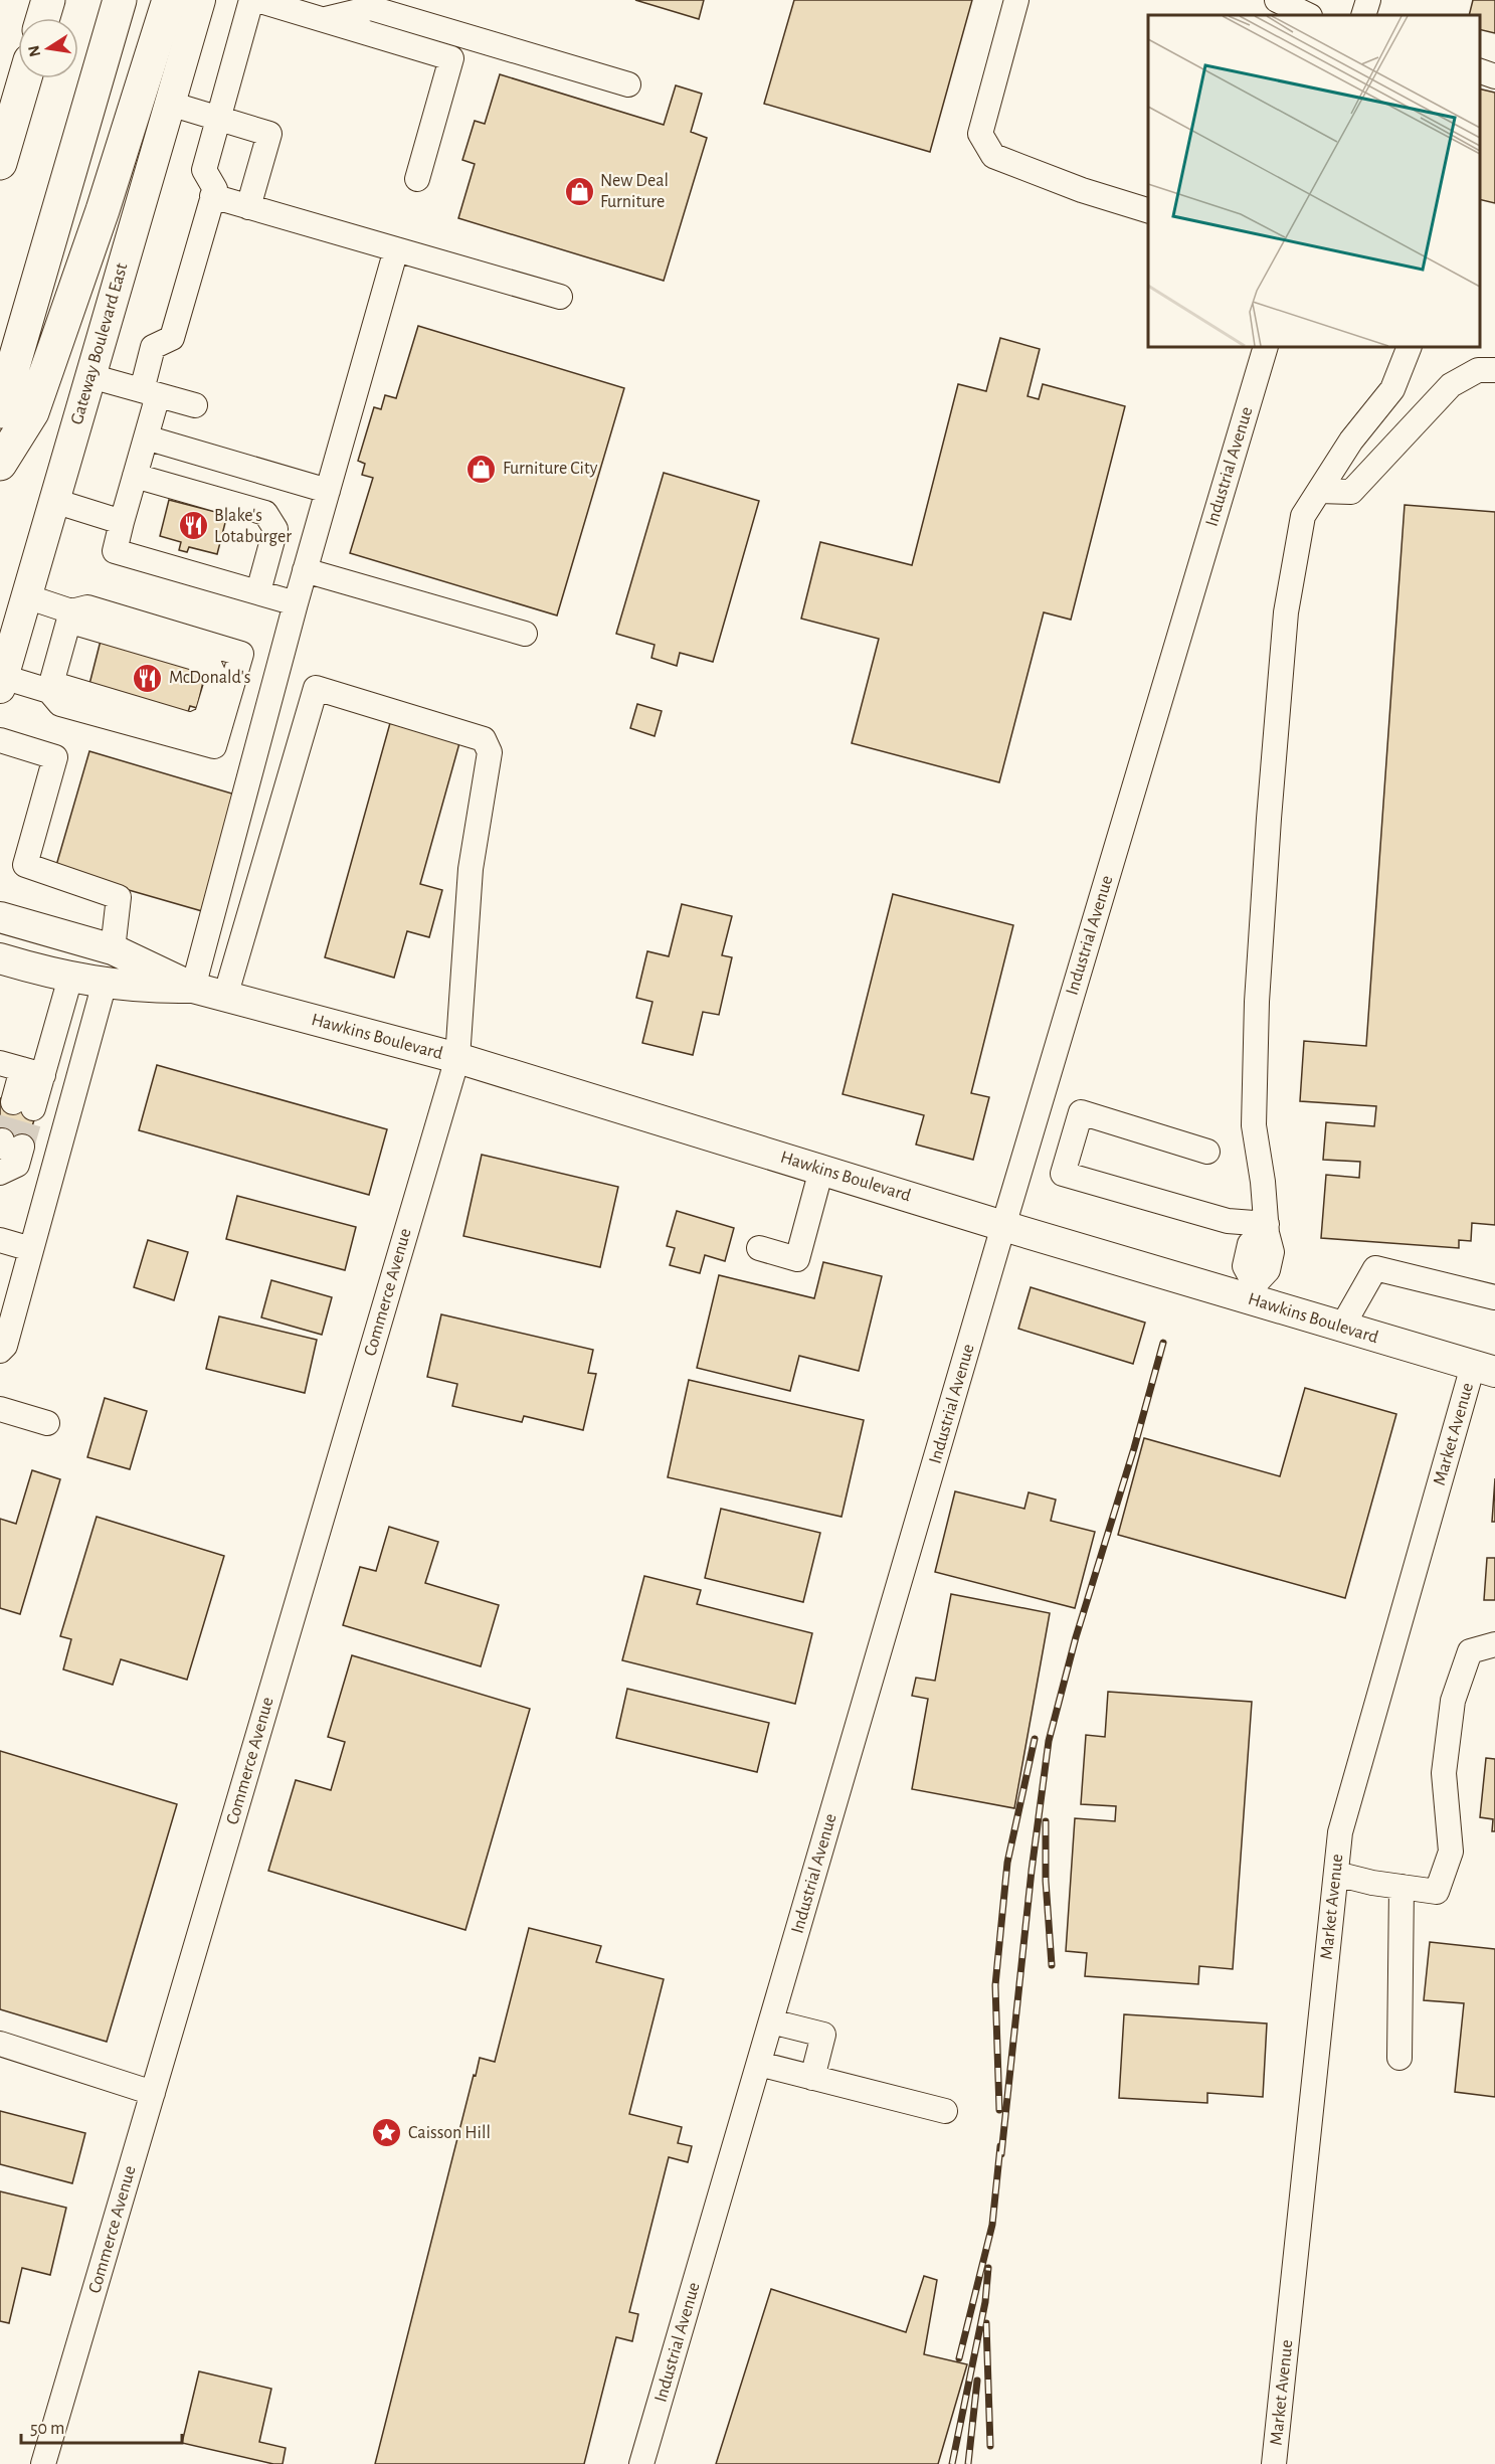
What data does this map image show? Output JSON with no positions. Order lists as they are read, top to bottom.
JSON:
{
  "streets": {
    "main road": ["Gateway Boulevard East", "Hawkins Boulevard"],
    "street": ["Industrial Avenue", "Commerce Avenue", "Market Avenue"]
  },
  "crossings": [
    ["Industrial Avenue", "Hawkins Boulevard"],
    ["Hawkins Boulevard", "Commerce Avenue"],
    ["Hawkins Boulevard", "Market Avenue"]
  ],
  "places": {
    "shop": ["New Deal Furniture", "Furniture City"],
    "restaurant": ["Blake's Lotaburger", "McDonald's"],
    "place": ["Caisson Hill"]
  },
  "scale_bar": "50 m",
  "north": "left"
}
